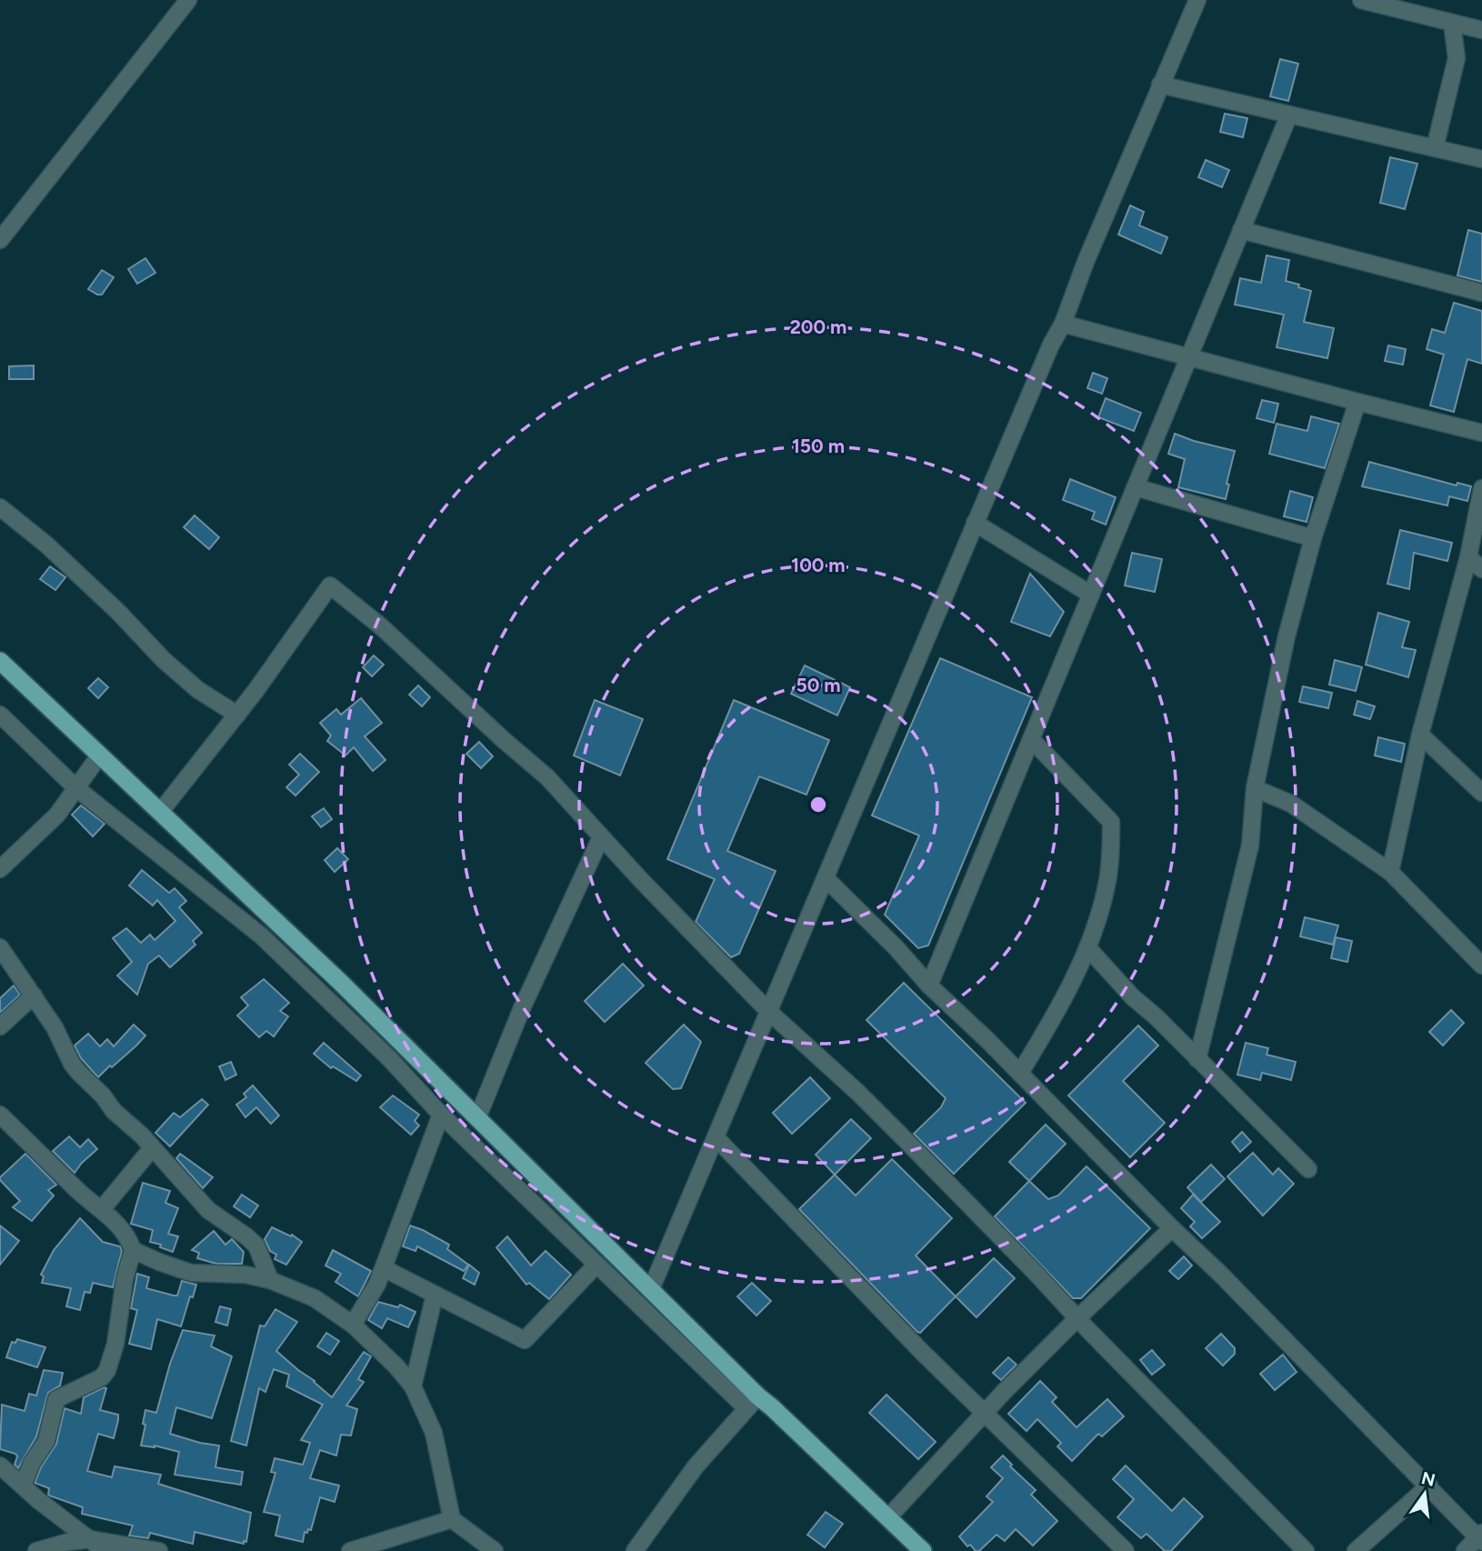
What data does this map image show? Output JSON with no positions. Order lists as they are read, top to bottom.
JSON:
{
  "north": "top",
  "rings": [
    "200 m",
    "150 m",
    "100 m",
    "50 m"
  ]
}
